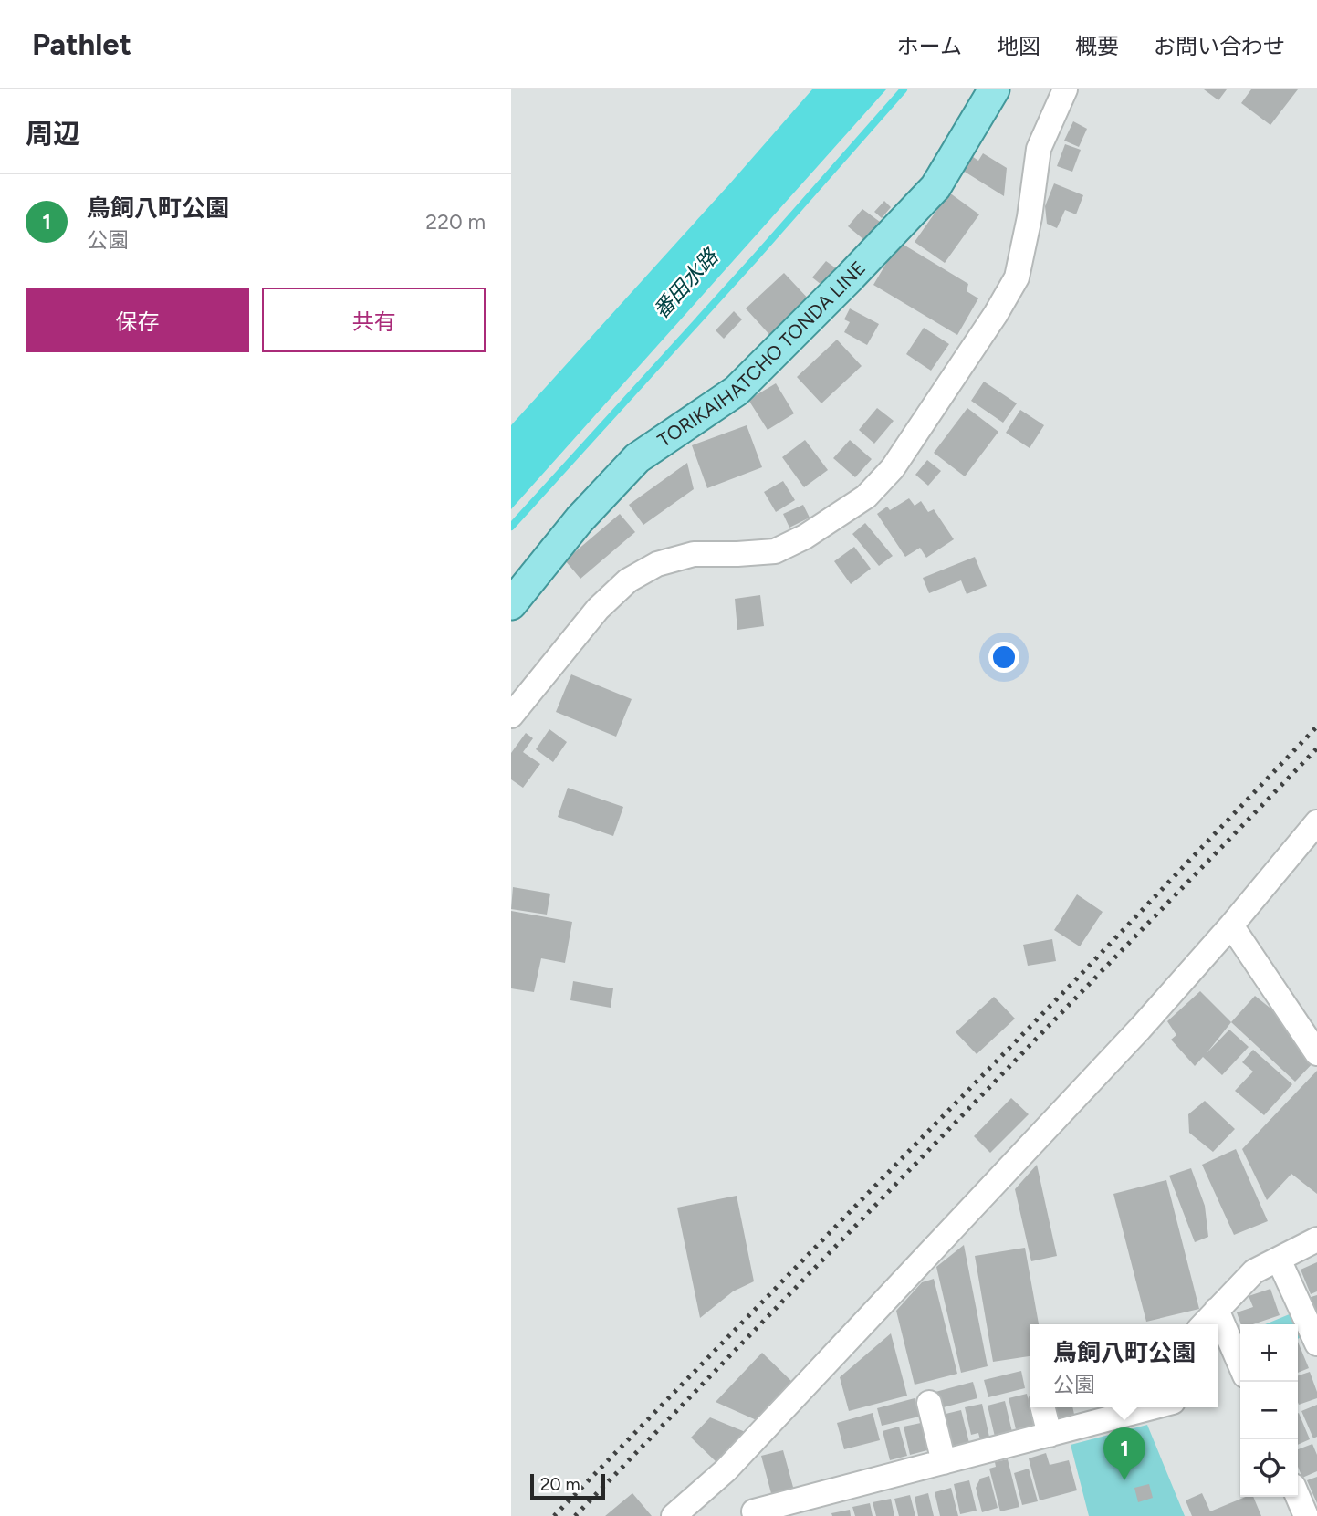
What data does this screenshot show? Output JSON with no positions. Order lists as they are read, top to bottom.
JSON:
{
  "streets": {
    "main road": ["TORIKAIHATCHO TONDA LINE"]
  },
  "water": ["番田水路"],
  "scale_bar": "20 m",
  "page": {
    "header": "Pathlet",
    "nav": [
      "ホーム",
      "地図",
      "概要",
      "お問い合わせ"
    ],
    "heading": "周辺",
    "list": [
      {
        "mark": "1",
        "name": "鳥飼八町公園",
        "note": "公園",
        "value": "220 m"
      }
    ],
    "buttons": ["保存", "共有"],
    "map_buttons": ["+", "−"],
    "popup": ["鳥飼八町公園", "公園"],
    "pins": "1",
    "scale": "20 m"
  }
}
